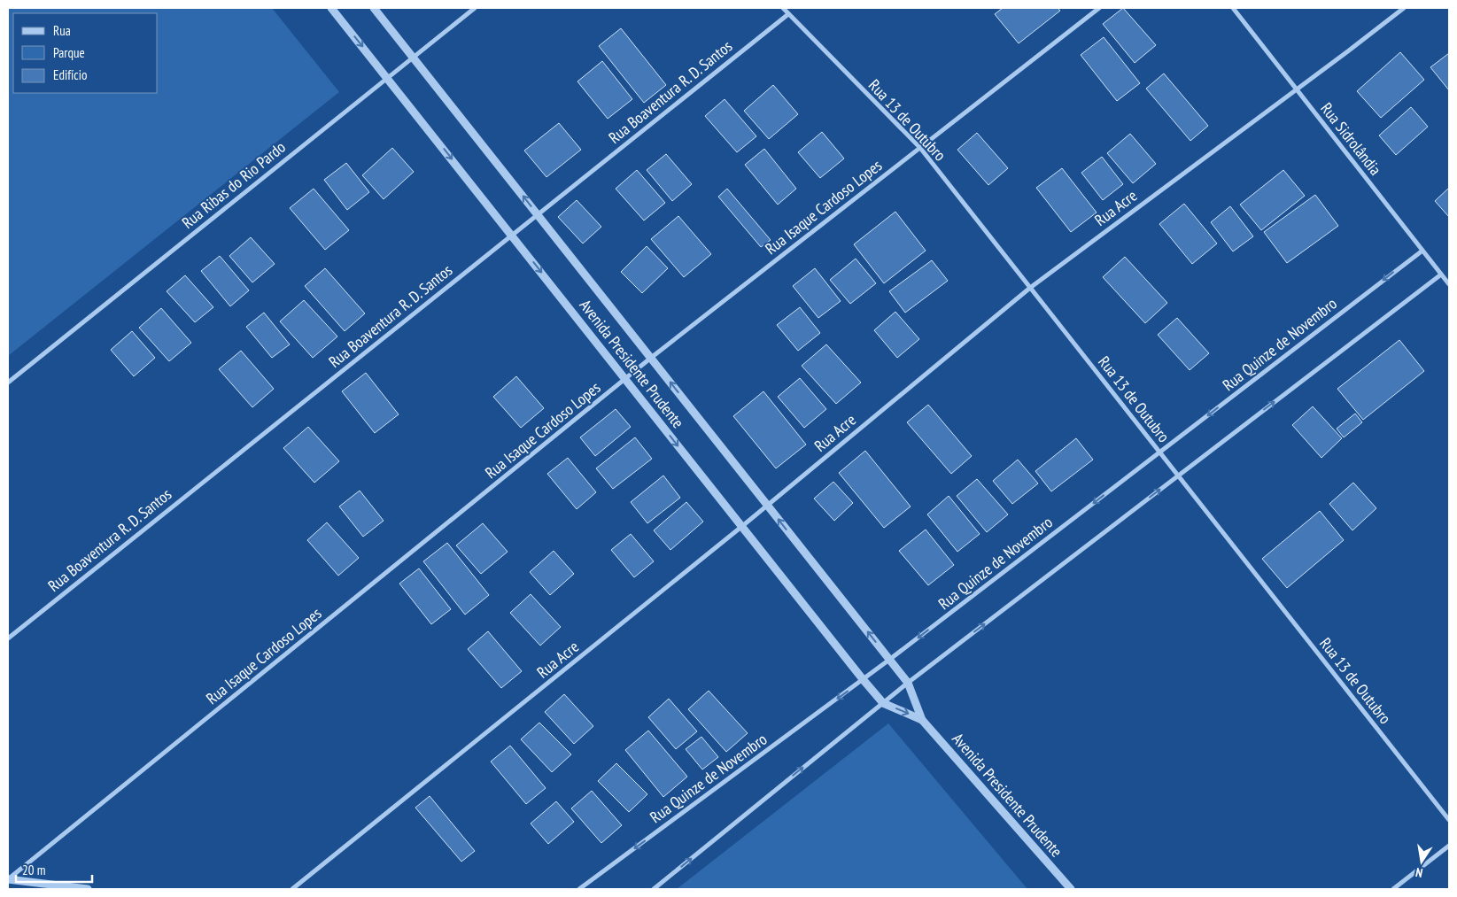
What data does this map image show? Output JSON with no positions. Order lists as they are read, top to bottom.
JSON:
{
  "streets": {
    "street": [
      "Rua Boaventura R. D. Santos",
      "Rua 13 de Outubro",
      "Rua Sidrolândia",
      "Rua Ribas do Rio Pardo",
      "Rua Isaque Cardoso Lopes",
      "Rua Acre",
      "Rua Quinze de Novembro",
      "Avenida Presidente Prudente"
    ]
  },
  "crossings": [
    ["Rua Boaventura R. D. Santos", "Rua 13 de Outubro"],
    ["Rua Boaventura R. D. Santos", "Avenida Presidente Prudente"],
    ["Rua 13 de Outubro", "Rua Isaque Cardoso Lopes"],
    ["Rua 13 de Outubro", "Rua Acre"],
    ["Rua 13 de Outubro", "Rua Quinze de Novembro"],
    ["Rua Sidrolândia", "Rua Acre"],
    ["Rua Sidrolândia", "Rua Quinze de Novembro"],
    ["Rua Ribas do Rio Pardo", "Avenida Presidente Prudente"],
    ["Rua Isaque Cardoso Lopes", "Avenida Presidente Prudente"],
    ["Rua Acre", "Avenida Presidente Prudente"],
    ["Rua Quinze de Novembro", "Avenida Presidente Prudente"]
  ],
  "legend": ["Rua", "Parque", "Edifício"],
  "scale_bar": "20 m",
  "north": "bottom"
}
